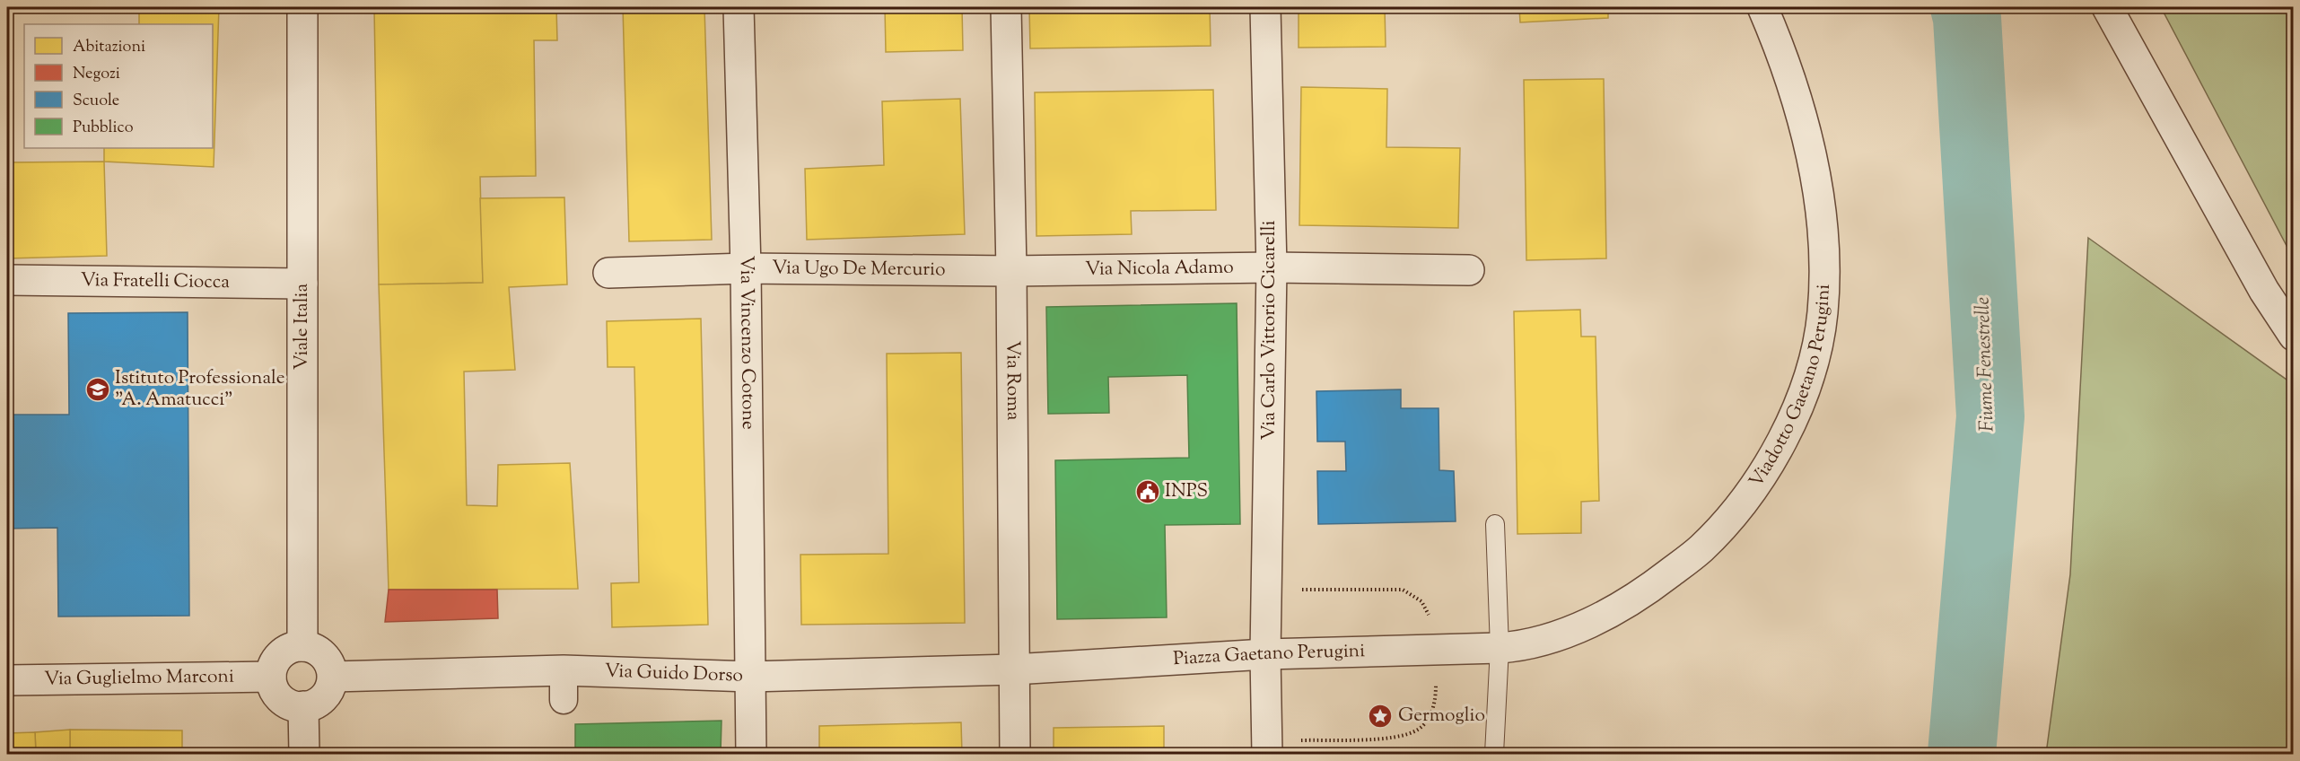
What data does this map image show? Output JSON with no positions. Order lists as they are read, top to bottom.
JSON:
{
  "streets": {
    "street": [
      "Via Ugo De Mercurio",
      "Via Nicola Adamo",
      "Via Fratelli Ciocca",
      "Viale Italia",
      "Via Carlo Vittorio Cicarelli",
      "Via Vincenzo Cotone",
      "Via Roma",
      "Viadotto Gaetano Perugini",
      "Piazza Gaetano Perugini",
      "Via Guido Dorso",
      "Via Guglielmo Marconi"
    ]
  },
  "crossings": [
    ["Via Ugo De Mercurio", "Via Nicola Adamo"],
    ["Via Ugo De Mercurio", "Via Vincenzo Cotone"],
    ["Via Ugo De Mercurio", "Via Roma"],
    ["Via Nicola Adamo", "Via Carlo Vittorio Cicarelli"],
    ["Via Nicola Adamo", "Via Roma"],
    ["Via Fratelli Ciocca", "Viale Italia"],
    ["Viale Italia", "Via Guido Dorso"],
    ["Viale Italia", "Via Guglielmo Marconi"],
    ["Via Carlo Vittorio Cicarelli", "Piazza Gaetano Perugini"],
    ["Via Vincenzo Cotone", "Via Guido Dorso"],
    ["Via Roma", "Piazza Gaetano Perugini"],
    ["Via Roma", "Via Guido Dorso"],
    ["Viadotto Gaetano Perugini", "Piazza Gaetano Perugini"],
    ["Piazza Gaetano Perugini", "Via Guido Dorso"],
    ["Via Guido Dorso", "Via Guglielmo Marconi"]
  ],
  "water": ["Fiume Fenestrelle"],
  "places": {
    "school or university": ["Istituto Professionale \"A. Amatucci\""],
    "public building": ["INPS"],
    "place": ["Germoglio"]
  },
  "legend": [
    "Abitazioni",
    "Negozi",
    "Scuole",
    "Pubblico"
  ]
}
